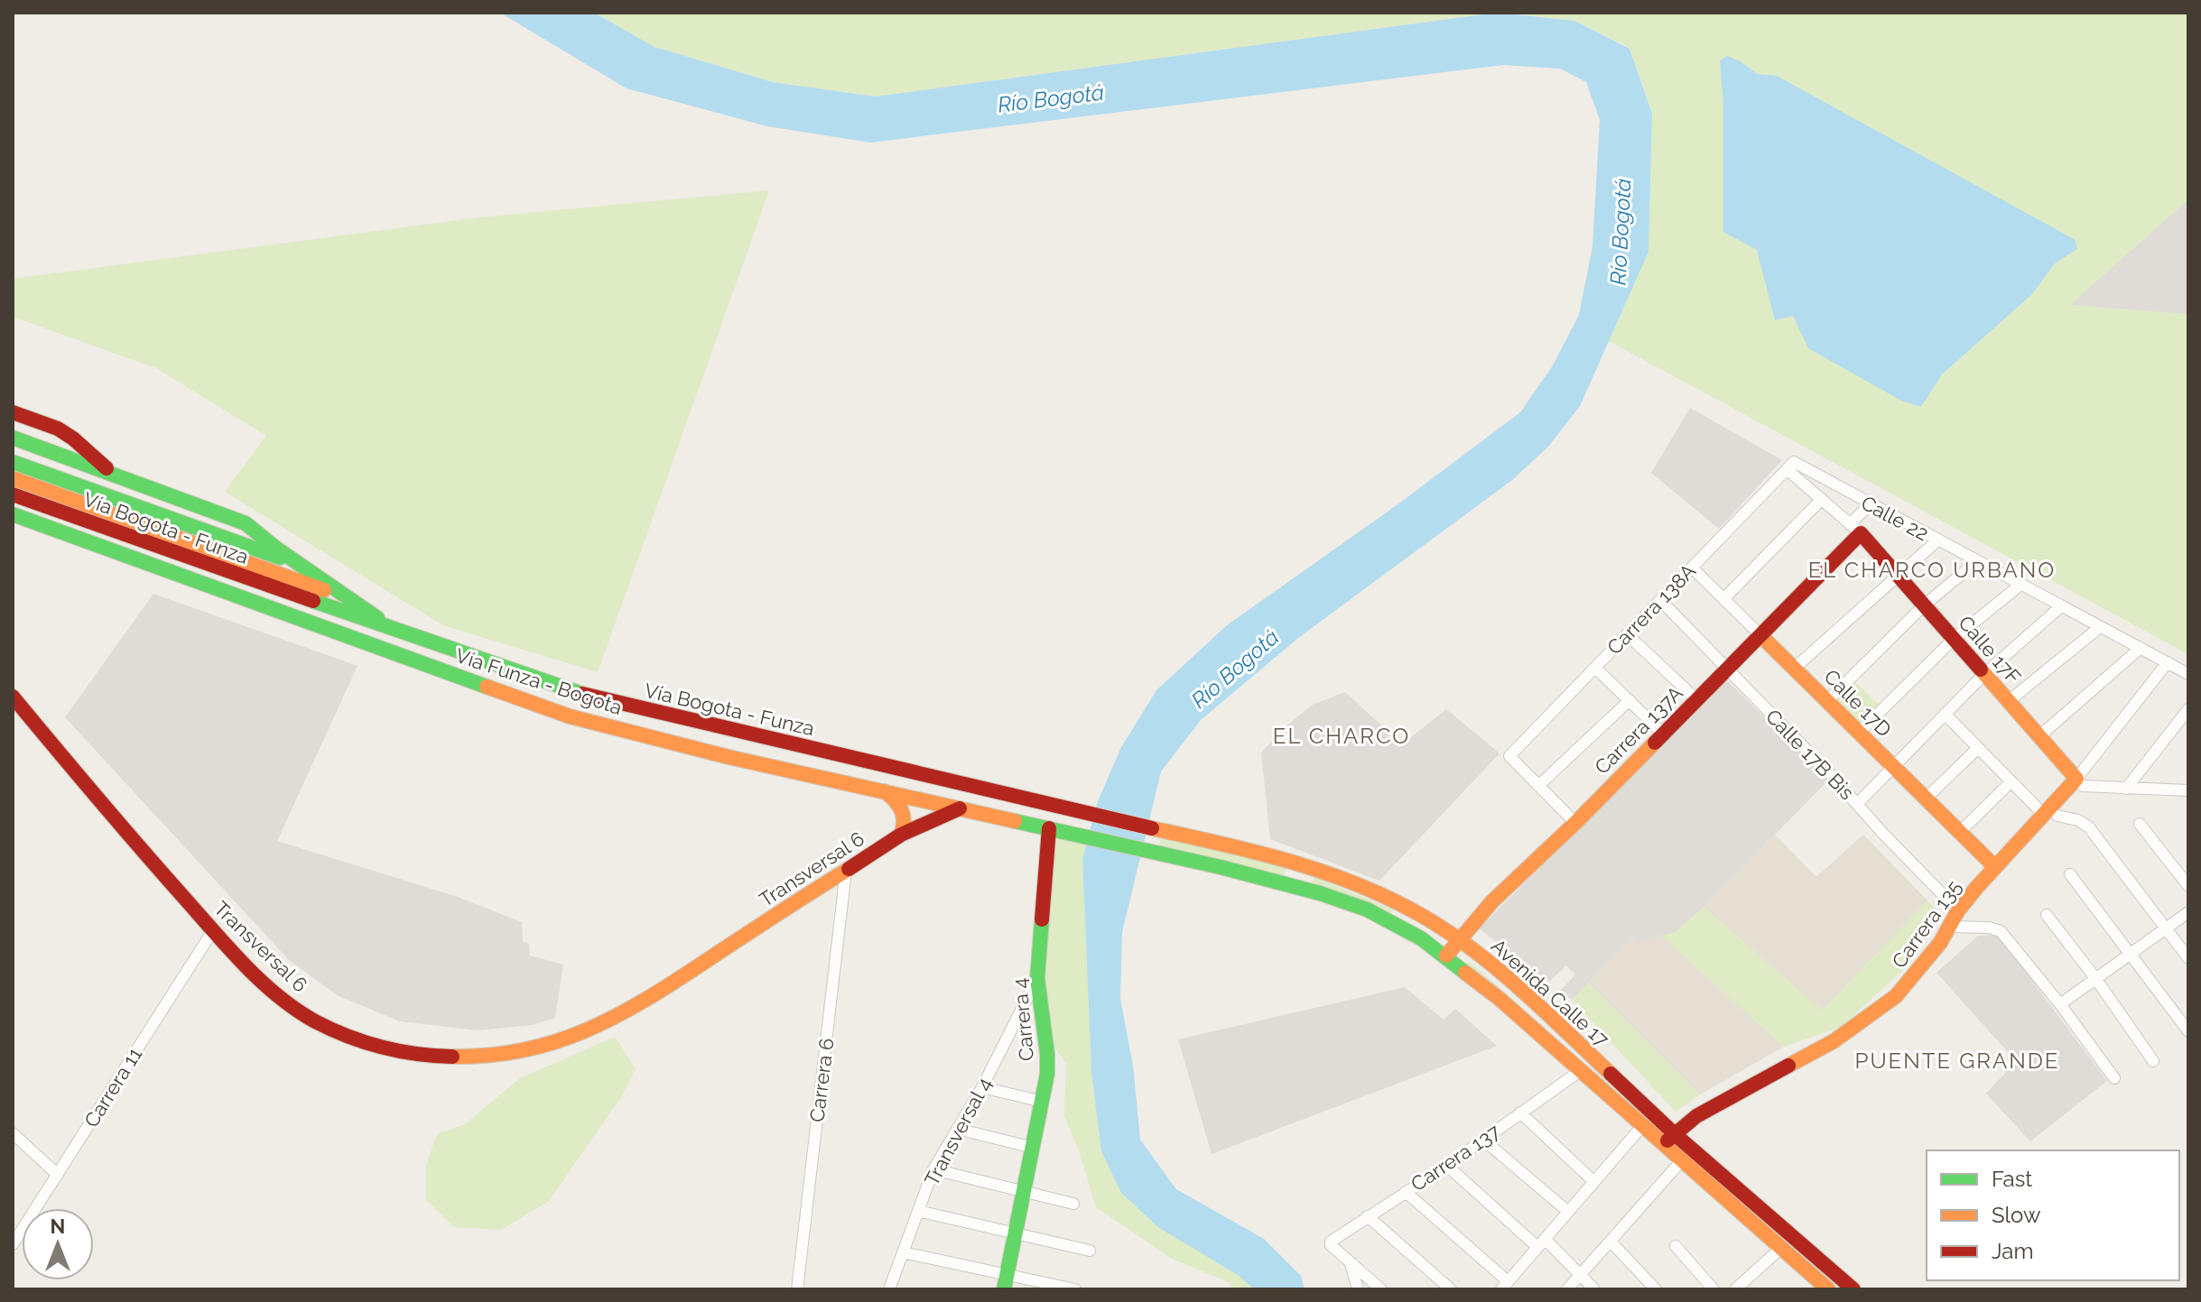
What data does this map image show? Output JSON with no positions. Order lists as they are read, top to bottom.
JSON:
{
  "streets": {
    "main road": [
      "Vía Bogota - Funza",
      "Calle 17F",
      "Vía Funza - Bogota",
      "Calle 17D",
      "Carrera 137A",
      "Transversal 6",
      "Carrera 135",
      "Avenida Calle 17",
      "Carrera 4"
    ],
    "street": [
      "Calle 22",
      "Carrera 138A",
      "Calle 17B Bis",
      "Carrera 6",
      "Carrera 11",
      "Transversal 4",
      "Carrera 137"
    ]
  },
  "crossings": [
    ["Calle 22", "Carrera 138A"],
    ["Calle 22", "Calle 17F"],
    ["Calle 22", "Carrera 135"],
    ["Vía Bogota - Funza", "Avenida Calle 17"],
    ["Carrera 138A", "Calle 17F"],
    ["Carrera 138A", "Calle 17D"],
    ["Carrera 138A", "Calle 17B Bis"],
    ["Calle 17F", "Carrera 137A"],
    ["Calle 17F", "Carrera 135"],
    ["Vía Funza - Bogota", "Transversal 6"],
    ["Vía Funza - Bogota", "Avenida Calle 17"],
    ["Vía Funza - Bogota", "Carrera 4"],
    ["Calle 17D", "Carrera 137A"],
    ["Calle 17D", "Carrera 135"],
    ["Carrera 137A", "Calle 17B Bis"],
    ["Carrera 137A", "Avenida Calle 17"],
    ["Calle 17B Bis", "Carrera 135"],
    ["Transversal 6", "Carrera 6"],
    ["Transversal 6", "Carrera 11"],
    ["Carrera 135", "Avenida Calle 17"],
    ["Avenida Calle 17", "Carrera 137"],
    ["Carrera 4", "Transversal 4"]
  ],
  "districts": ["EL CHARCO URBANO", "EL CHARCO", "PUENTE GRANDE"],
  "water": ["Río Bogotá"],
  "legend": ["Fast", "Slow", "Jam"],
  "north": "top"
}
